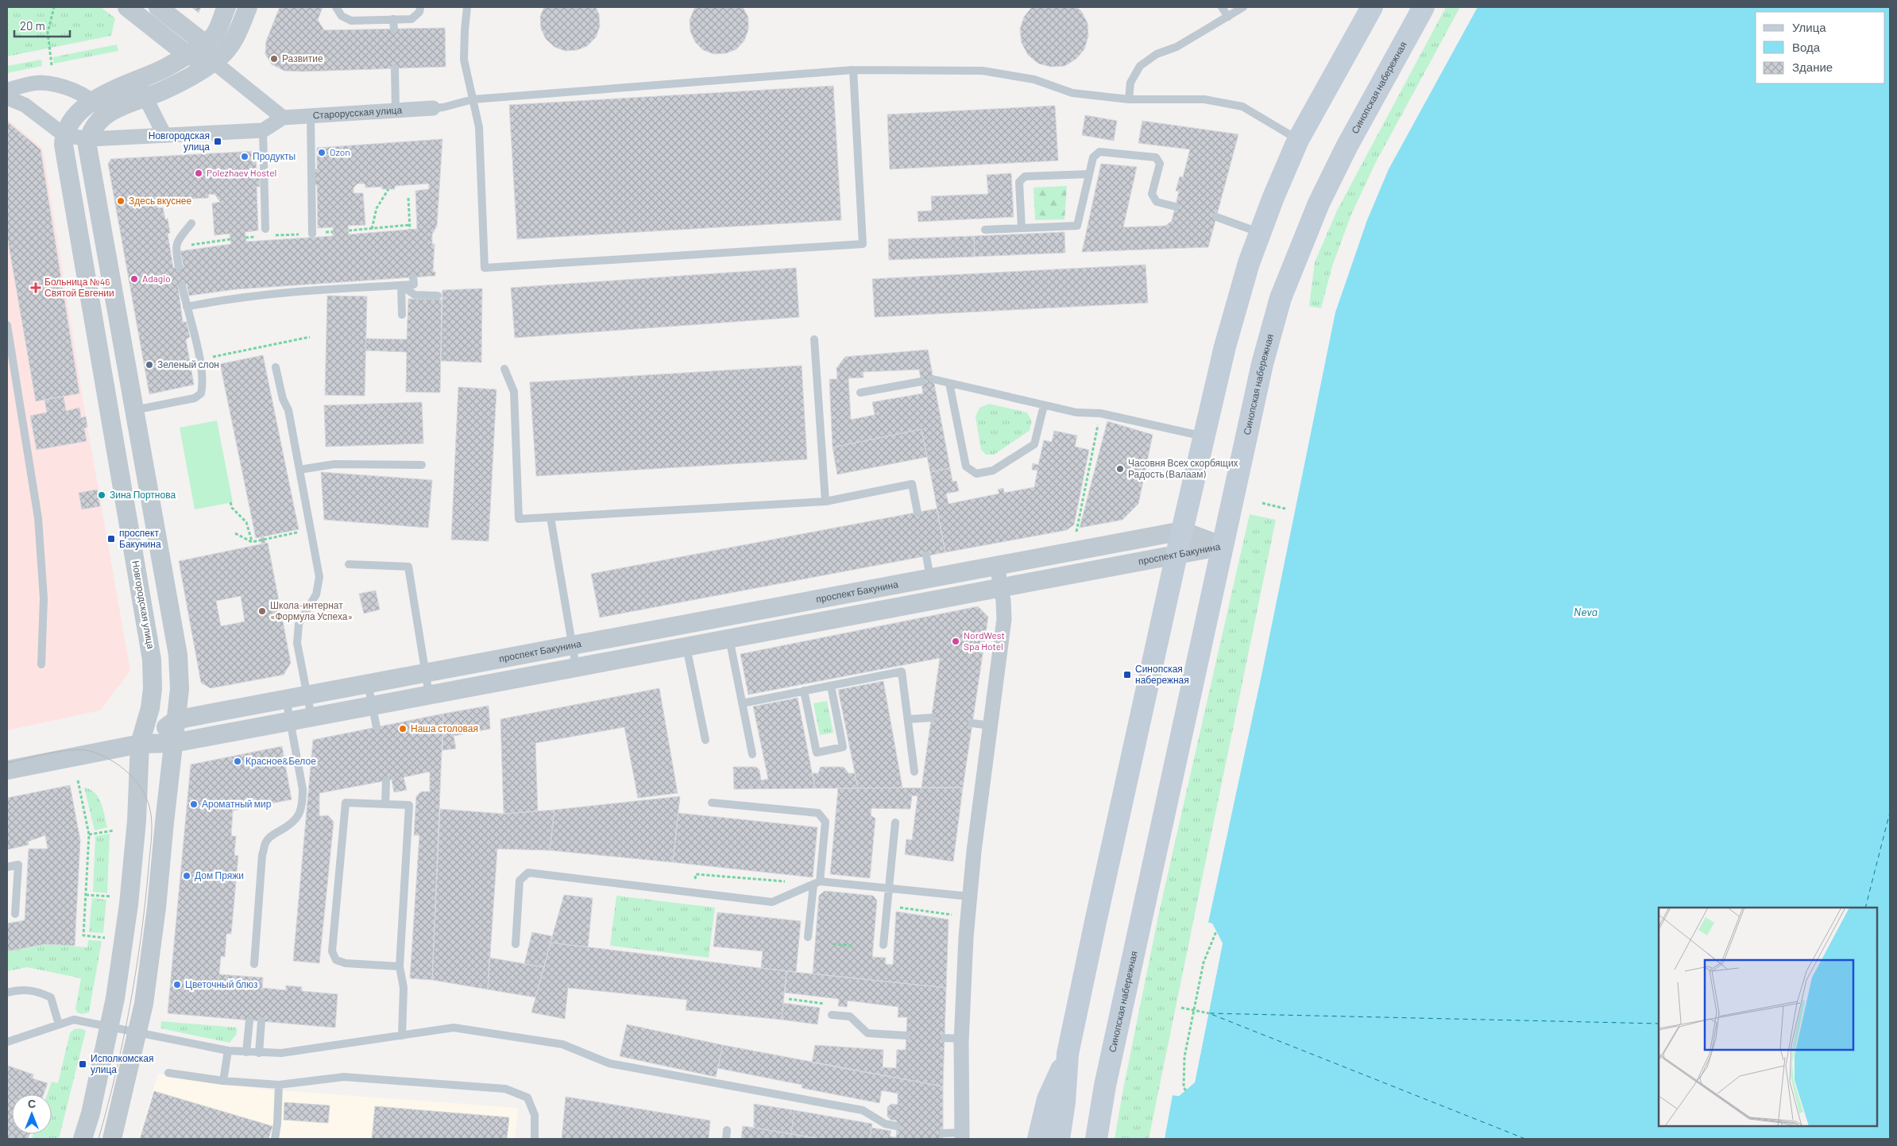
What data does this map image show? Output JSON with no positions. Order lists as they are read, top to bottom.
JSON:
{
  "streets": {
    "main road": ["Синопская набережная"],
    "street": ["Старорусская улица", "проспект Бакунина", "Новгородская улица"]
  },
  "crossings": [
    ["Синопская набережная", "проспект Бакунина"],
    ["Старорусская улица", "Новгородская улица"],
    ["проспект Бакунина", "Новгородская улица"]
  ],
  "water": ["Neva"],
  "places": {
    "other": [
      "Развитие",
      "Ozon",
      "Продукты",
      "Polezhaev Hostel",
      "Здесь вкуснее",
      "Adagio",
      "Зеленый слон",
      "Часовня Всех скорбящих Радость (Валаам)",
      "Зина Портнова",
      "Школа-интернат «Формула Успеха»",
      "NordWest Spa Hotel",
      "Наша столовая",
      "Красное&Белое",
      "Ароматный мир",
      "Дом Пряжи",
      "Цветочный блюз"
    ],
    "transit": [
      "Новгородская улица",
      "проспект Бакунина",
      "Синопская набережная",
      "Исполкомская улица"
    ],
    "health": ["Больница №46 Святой Евгении"]
  },
  "legend": ["Улица", "Вода", "Здание"],
  "scale_bar": "20 m",
  "north": "top"
}
